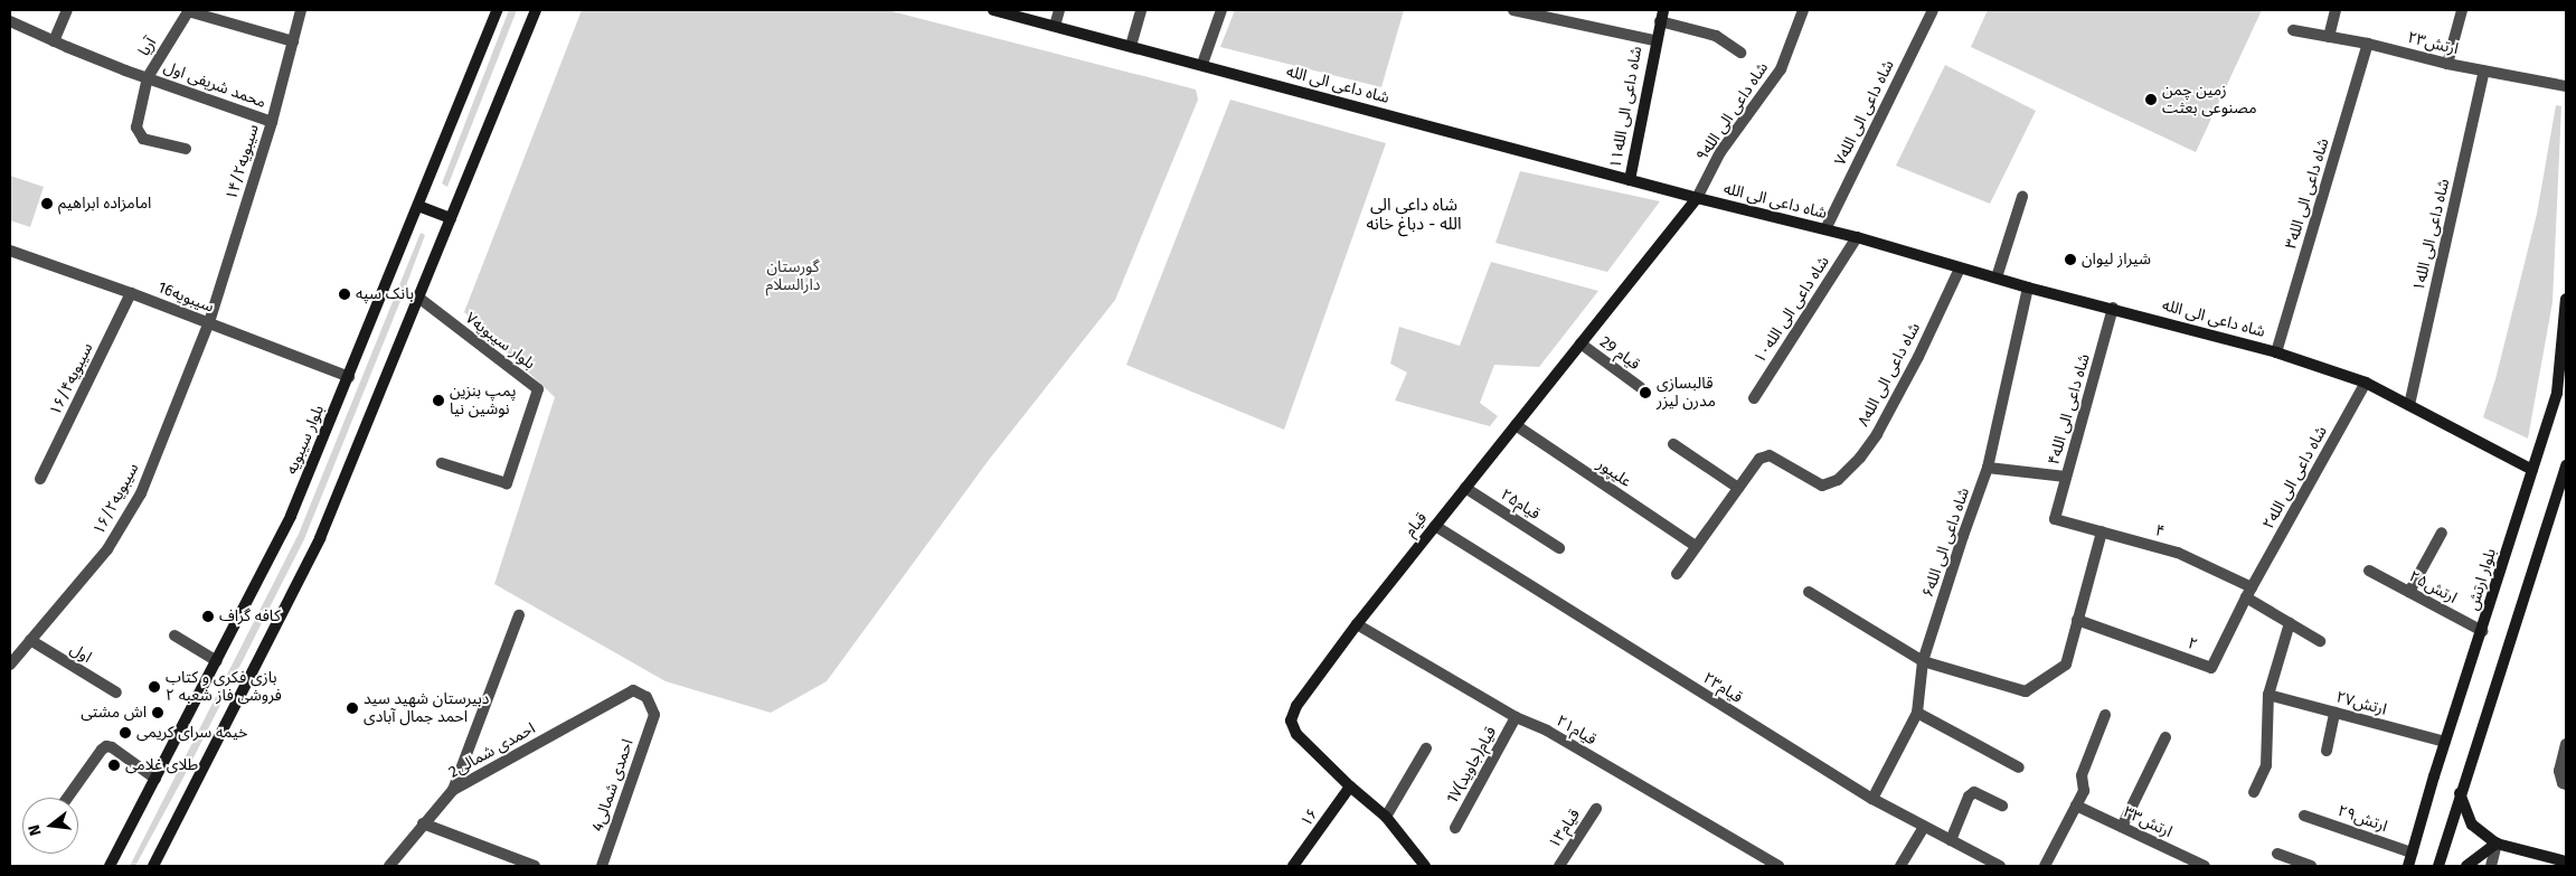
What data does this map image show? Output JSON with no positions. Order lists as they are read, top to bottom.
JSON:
{
  "streets": {
    "street": [
      "ارتش۲۳",
      "آریا",
      "محمد شریفی اول",
      "شاه داعی الی الله",
      "شاه داعی الی الله۱۱",
      "شاه داعی الی الله۹",
      "شاه داعی الی الله۷",
      "سیبویه۱۴/۲",
      "شاه داعی الی الله۳",
      "شاه داعی الی الله۱",
      "سیبویه16",
      "شاه داعی الی الله۱۰",
      "بلوار سیبویه۷",
      "قیام 29",
      "شاه داعی الی الله۸",
      "سیبویه۱۶/۴",
      "شاه داعی الی الله۴",
      "بلوار سیبویه",
      "علیپور",
      "شاه داعی الی الله۲",
      "سیبویه۱۶/۲",
      "قیام۲۵",
      "قیام",
      "۴",
      "شاه داعی الی الله۶",
      "بلوار ارتش",
      "ارتش۲۵",
      "۲",
      "اول",
      "قیام۲۳",
      "ارتش۲۷",
      "قیام۲۱",
      "2احمدی شمالی",
      "قیام(جاوید)1۷",
      "4احمدی شمالی",
      "۱۶",
      "ارتش۲۹",
      "ارتش۳۳",
      "قیام۱۳"
    ]
  },
  "crossings": [
    ["ارتش۲۳", "شاه داعی الی الله۳"],
    ["ارتش۲۳", "شاه داعی الی الله۱"],
    ["آریا", "محمد شریفی اول"],
    ["آریا", "سیبویه۱۴/۲"],
    ["محمد شریفی اول", "سیبویه۱۴/۲"],
    ["شاه داعی الی الله", "شاه داعی الی الله۱۱"],
    ["شاه داعی الی الله", "شاه داعی الی الله۹"],
    ["شاه داعی الی الله", "شاه داعی الی الله۷"],
    ["شاه داعی الی الله", "شاه داعی الی الله۳"],
    ["شاه داعی الی الله", "شاه داعی الی الله۱"],
    ["شاه داعی الی الله", "شاه داعی الی الله۱۰"],
    ["شاه داعی الی الله", "شاه داعی الی الله۸"],
    ["شاه داعی الی الله", "شاه داعی الی الله۴"],
    ["شاه داعی الی الله", "شاه داعی الی الله۲"],
    ["شاه داعی الی الله", "قیام"],
    ["شاه داعی الی الله", "شاه داعی الی الله۶"],
    ["شاه داعی الی الله", "بلوار ارتش"],
    ["شاه داعی الی الله۹", "قیام"],
    ["سیبویه۱۴/۲", "سیبویه16"],
    ["سیبویه۱۴/۲", "سیبویه۱۶/۲"],
    ["سیبویه16", "سیبویه۱۶/۴"],
    ["سیبویه16", "بلوار سیبویه"],
    ["سیبویه16", "سیبویه۱۶/۲"],
    ["قیام 29", "قیام"],
    ["شاه داعی الی الله۴", "۴"],
    ["علیپور", "قیام"],
    ["شاه داعی الی الله۲", "۴"],
    ["شاه داعی الی الله۲", "۲"],
    ["سیبویه۱۶/۲", "اول"],
    ["قیام۲۵", "قیام"],
    ["قیام", "قیام۲۳"],
    ["قیام", "قیام۲۱"],
    ["قیام", "۱۶"],
    ["۴", "۲"],
    ["شاه داعی الی الله۶", "قیام۲۳"],
    ["بلوار ارتش", "ارتش۲۵"],
    ["بلوار ارتش", "ارتش۲۷"],
    ["بلوار ارتش", "ارتش۲۹"],
    ["قیام۲۱", "قیام(جاوید)1۷"],
    ["2احمدی شمالی", "4احمدی شمالی"]
  ],
  "districts": ["شاه داعی الی الله - دباغ خانه"],
  "parks": ["گورستان دارالسلام"],
  "places": [
    "زمین چمن مصنوعی بعثت",
    "امامزاده ابراهیم",
    "شیراز لیوان",
    "بانک سپه",
    "قالبسازی مدرن لیزر",
    "پمپ بنزین نوشین نیا",
    "کافه گراف",
    "بازی فکری و کتاب فروشی فاز شعبه ۲",
    "دبیرستان شهید سید احمد جمال آبادی",
    "اش مشتی",
    "خیمه سرای کریمی",
    "طلای غلامی"
  ],
  "north": "left"
}
